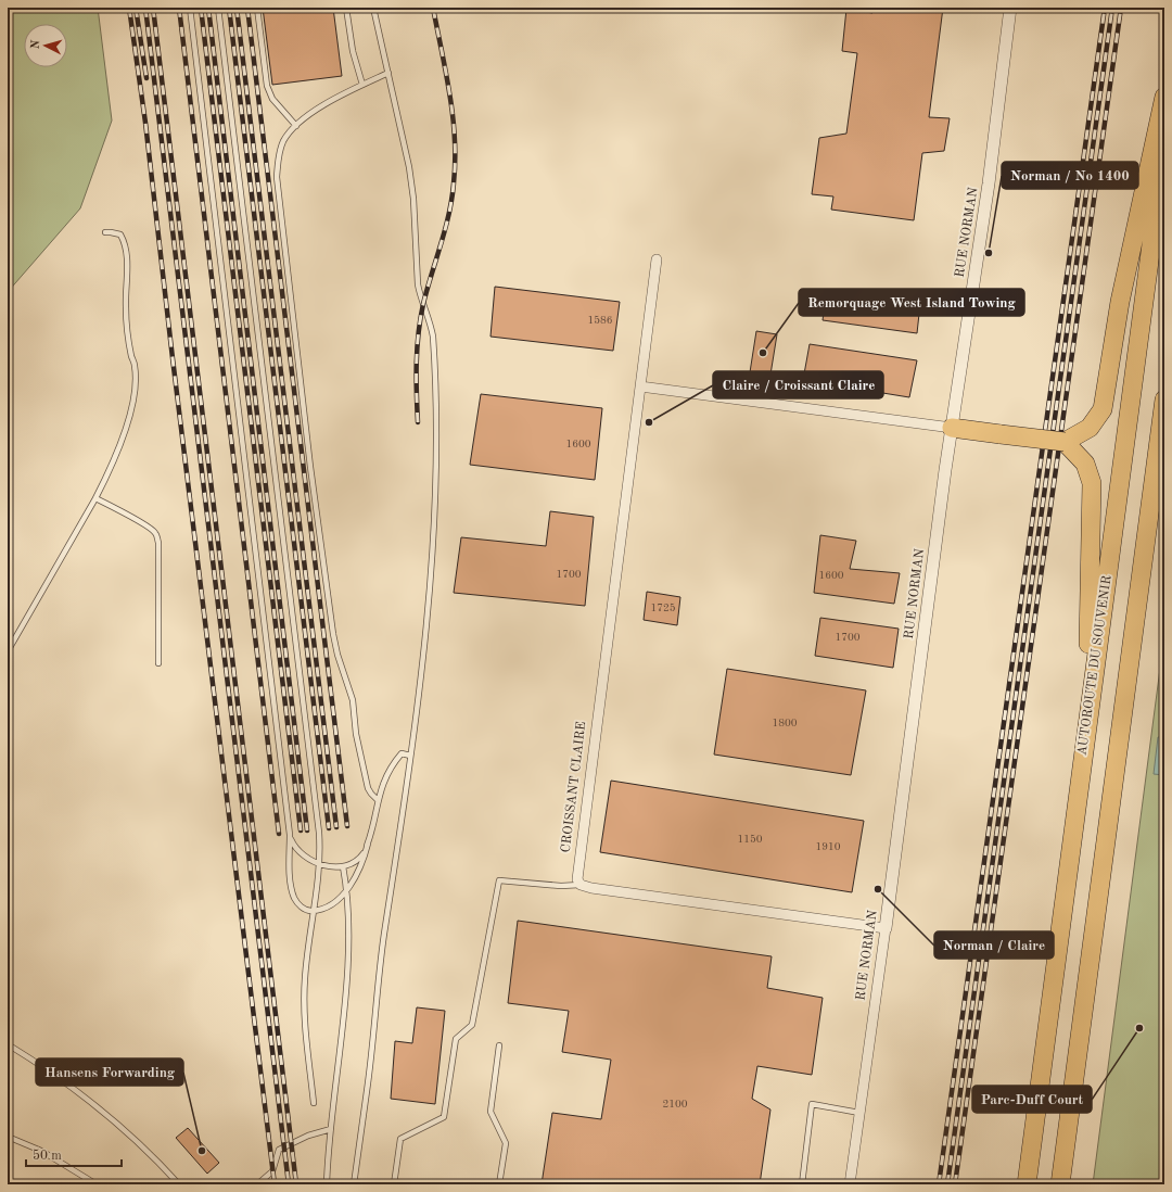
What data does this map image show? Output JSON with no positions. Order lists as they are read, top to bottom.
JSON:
{
  "streets": {
    "highway": ["AUTOROUTE DU SOUVENIR"],
    "street": ["RUE NORMAN", "CROISSANT CLAIRE"]
  },
  "places": [
    "Norman / No 1400",
    "Remorquage West Island Towing",
    "Claire / Croissant Claire",
    "Norman / Claire",
    "Parc-Duff Court",
    "Hansens Forwarding"
  ],
  "house_numbers": [
    "1586",
    "1600",
    "1700",
    "1600",
    "1725",
    "1700",
    "1800",
    "1150",
    "1910",
    "2100"
  ],
  "scale_bar": "50 m",
  "north": "left"
}
